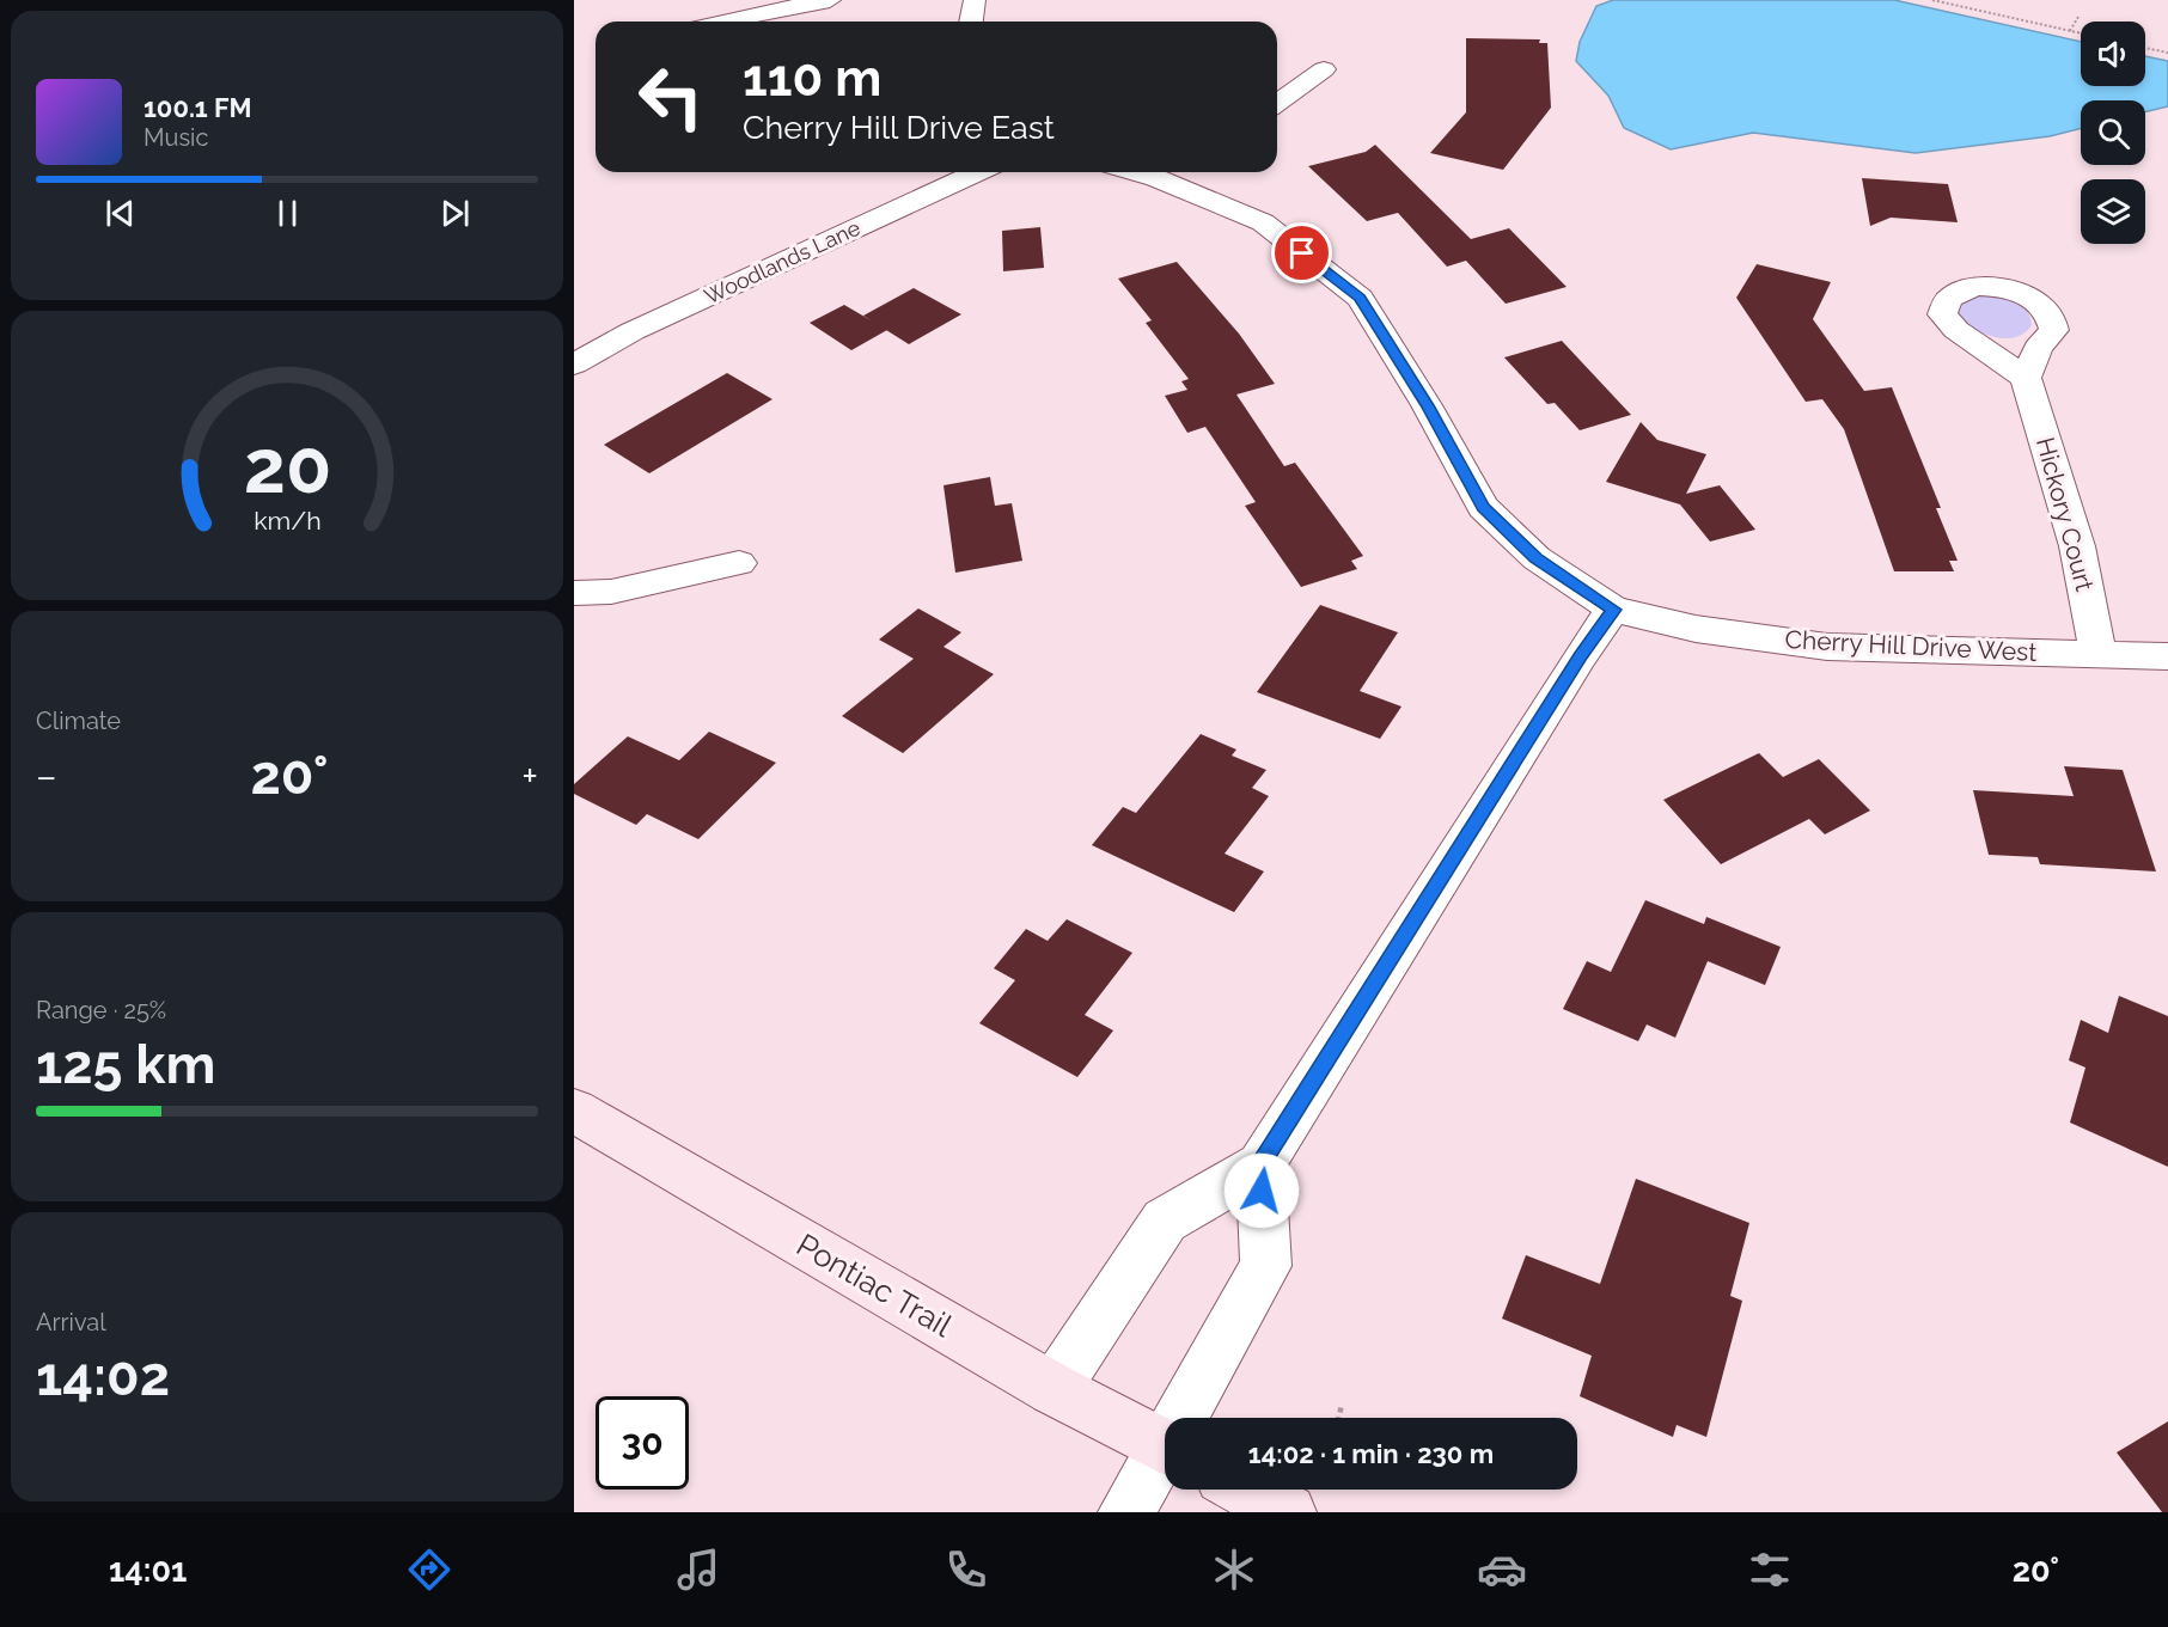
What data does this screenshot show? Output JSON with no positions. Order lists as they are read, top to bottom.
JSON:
{
  "streets": {
    "main road": ["Pontiac Trail"],
    "street": ["Woodlands Lane", "Hickory Court", "Cherry Hill Drive West"]
  },
  "crossings": [
    ["Hickory Court", "Cherry Hill Drive West"]
  ],
  "page": {
    "turn": ["110 m", "Cherry Hill Drive East"],
    "song": ["100.1 FM", "Music"],
    "tile": [
      "Climate",
      ["Range · 25%", "125 km"],
      ["Arrival", "14:02"]
    ],
    "heat": ["−", "20°", "+"],
    "limit": "30",
    "trip": "14:02 · 1 min · 230 m",
    "tabs": ["14:01", "20°"],
    "gauge": ["20", "km/h"]
  }
}
